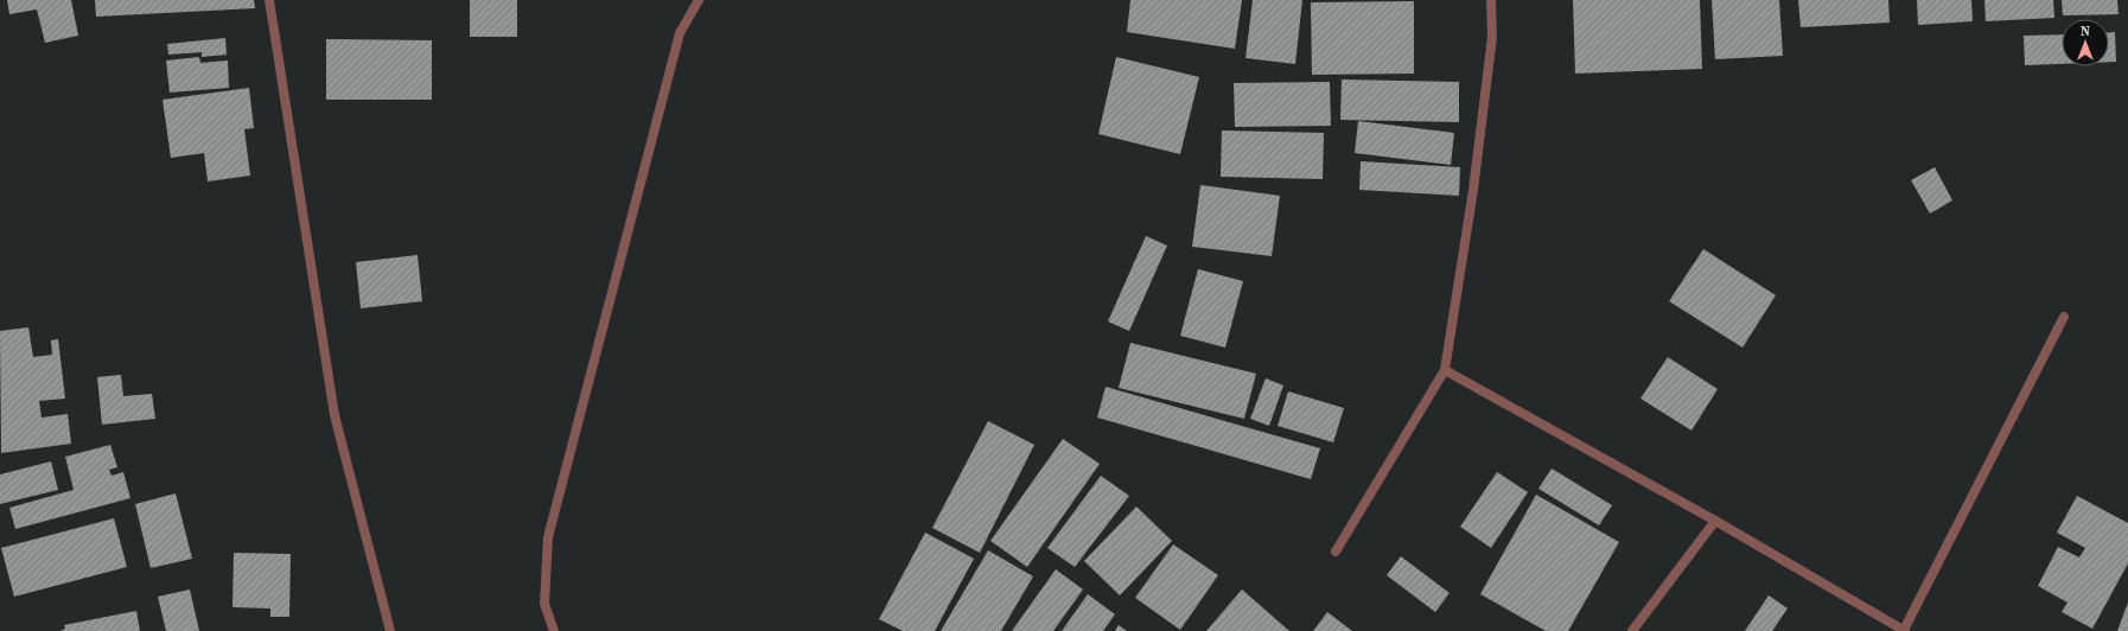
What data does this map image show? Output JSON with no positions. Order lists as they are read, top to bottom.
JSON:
{
  "north": "top"
}
